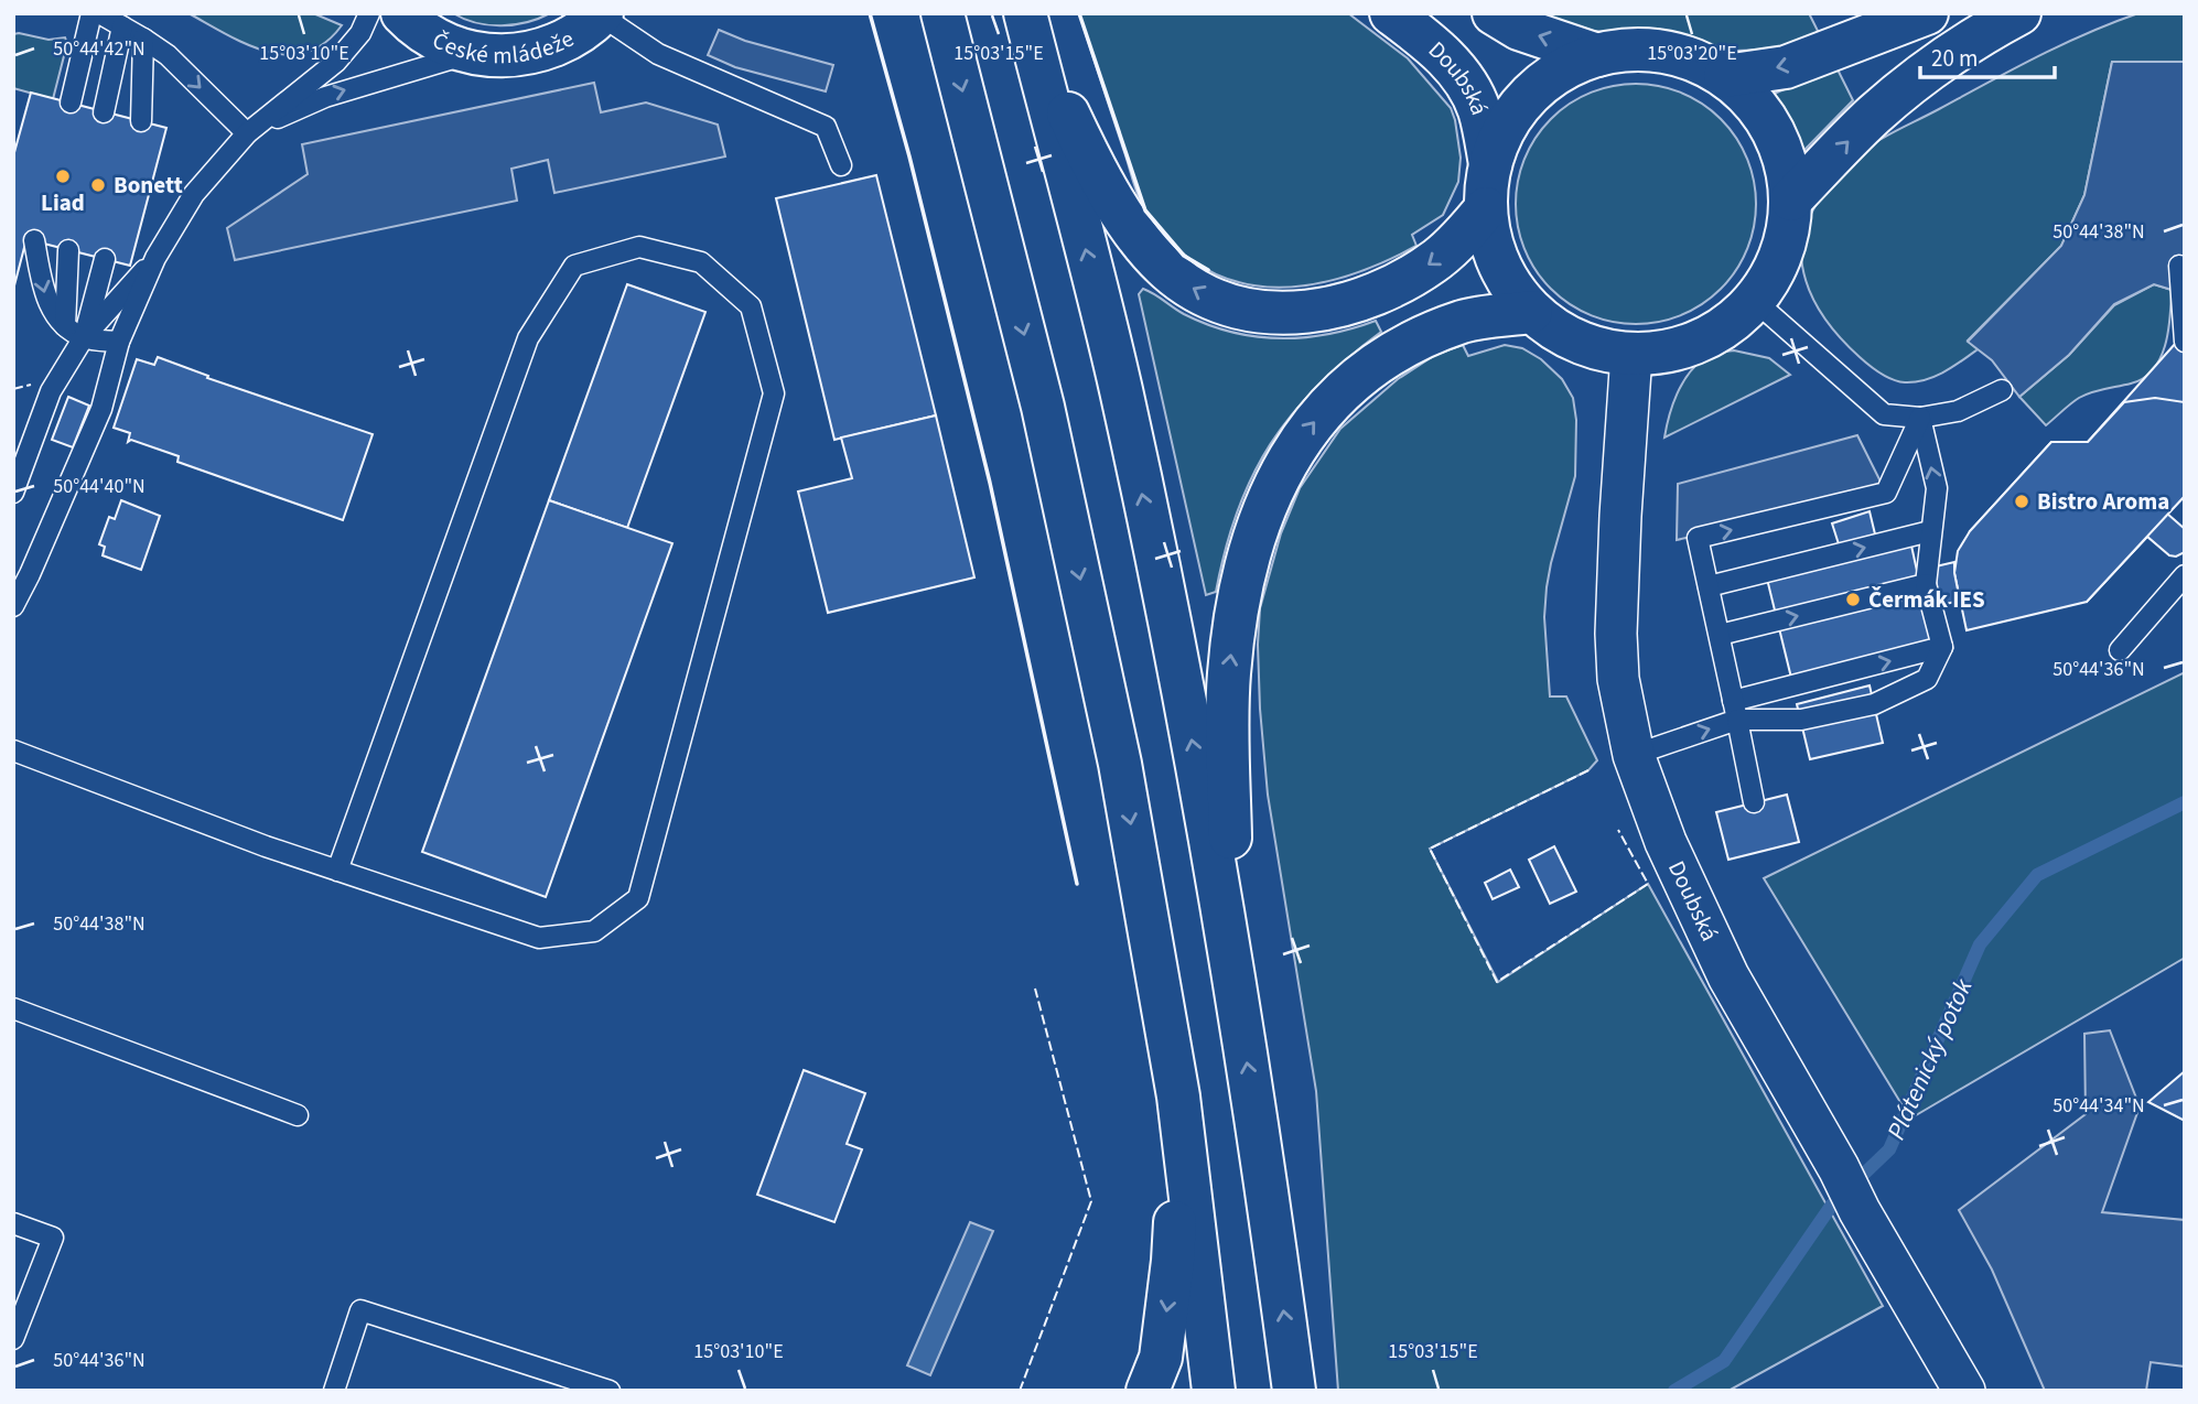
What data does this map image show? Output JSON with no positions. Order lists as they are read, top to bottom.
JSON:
{
  "streets": {
    "main road": ["České mládeže", "Doubská"]
  },
  "water": ["Plátenický potok"],
  "places": [
    "Liad",
    "Bonett",
    "Bistro Aroma",
    "Čermák IES"
  ],
  "scale_bar": "20 m",
  "coordinates": [
    "50°44'42\"N",
    "15°03'10\"E",
    "15°03'15\"E",
    "15°03'20\"E",
    "50°44'38\"N",
    "50°44'40\"N",
    "50°44'36\"N",
    "50°44'34\"N"
  ]
}
